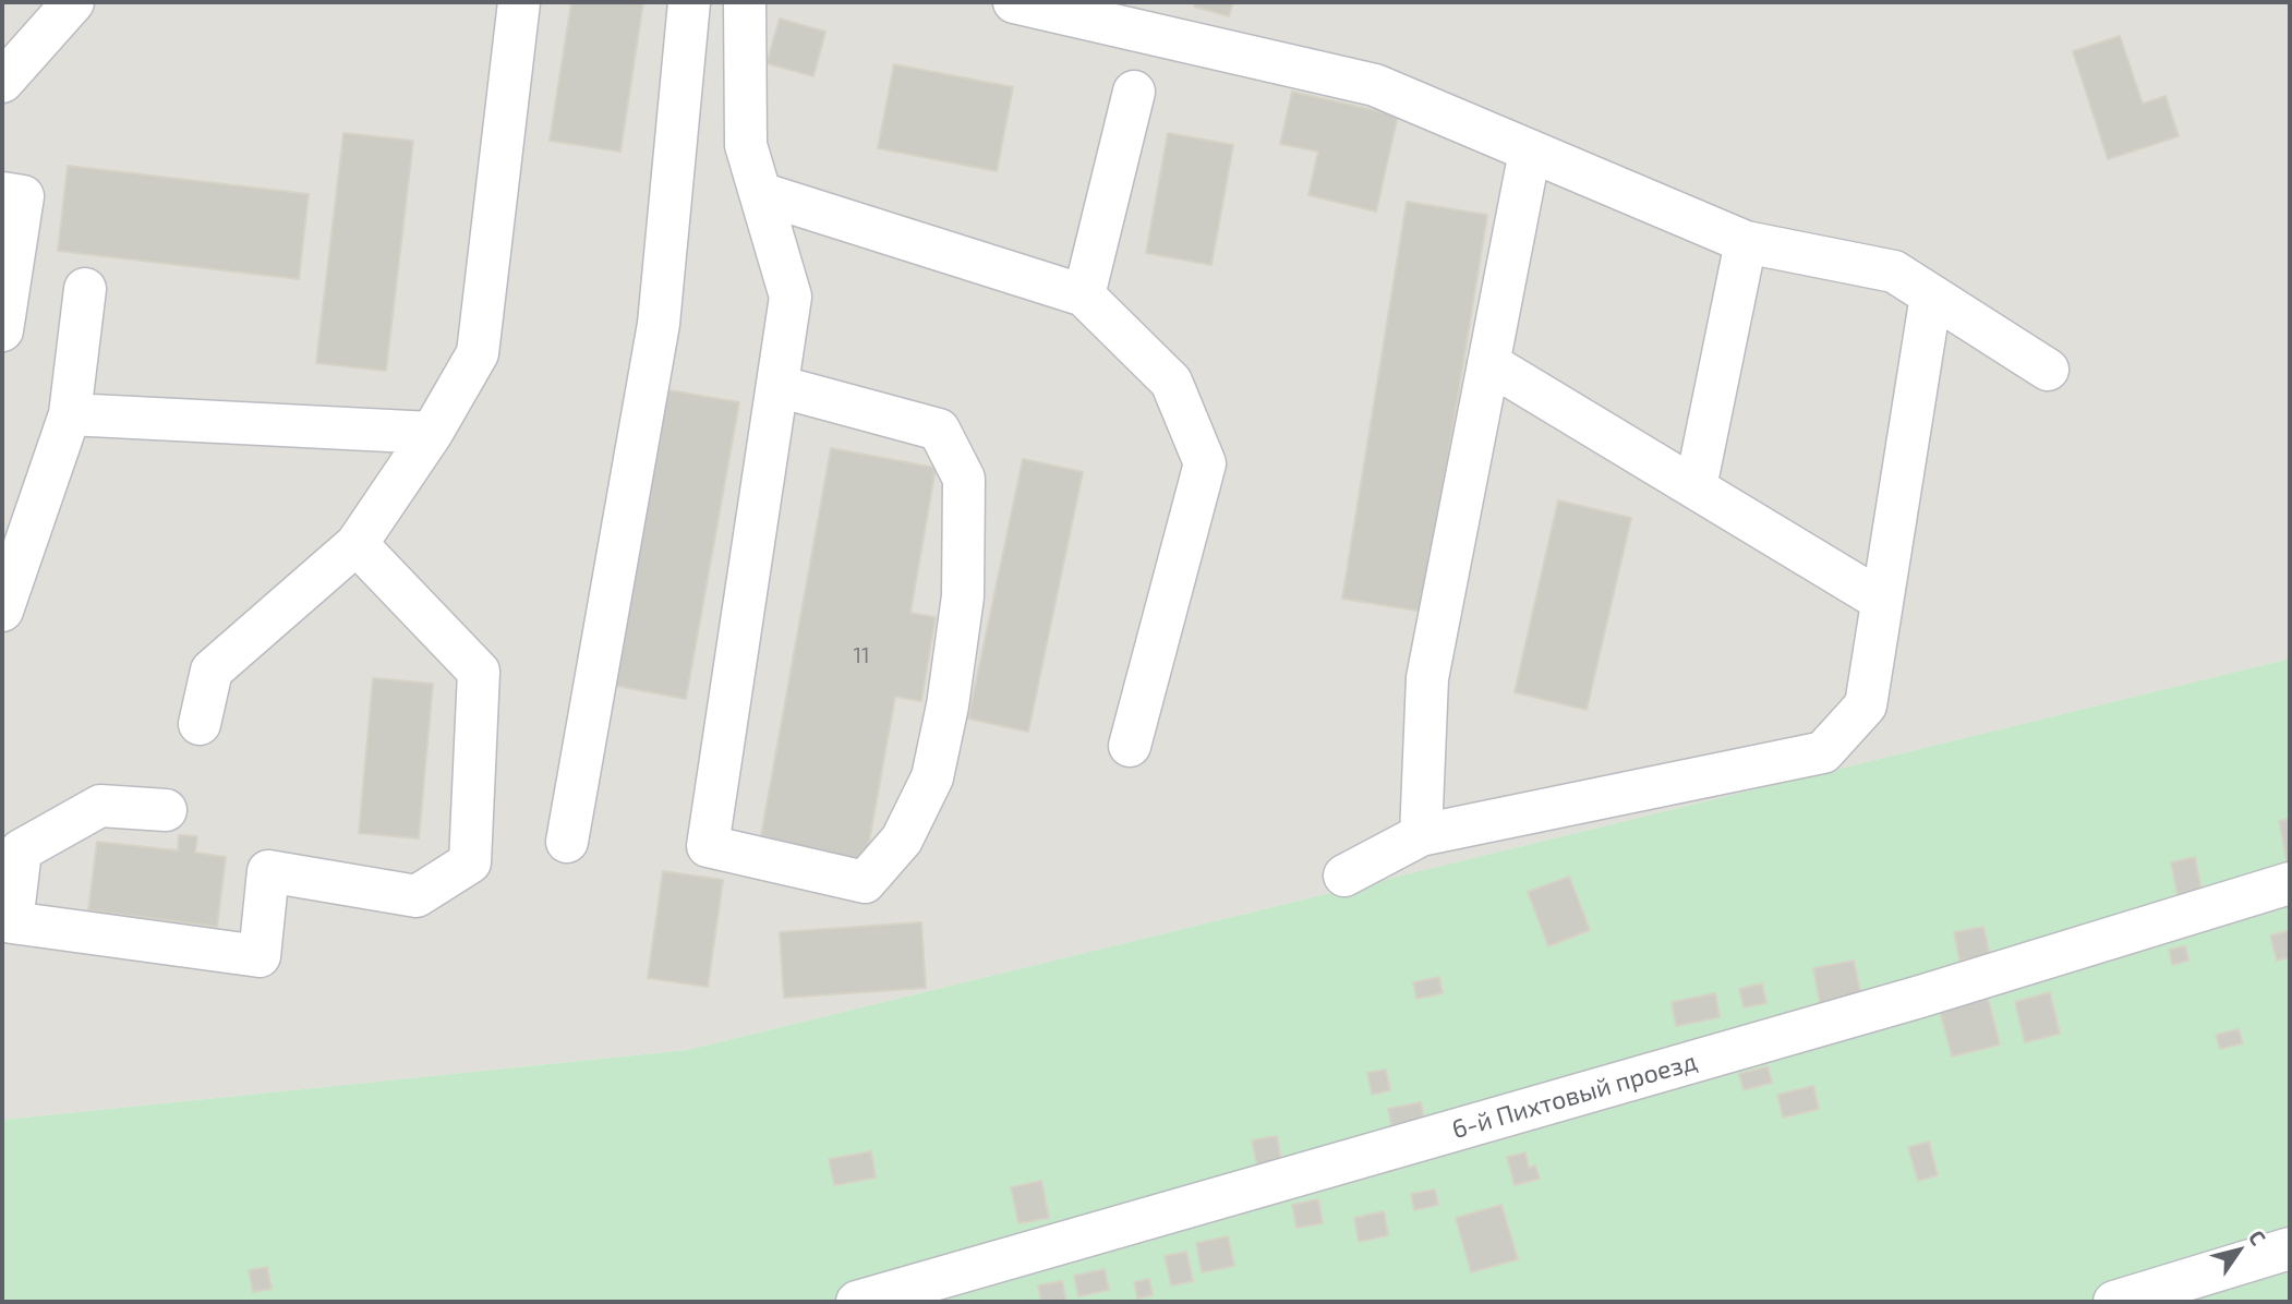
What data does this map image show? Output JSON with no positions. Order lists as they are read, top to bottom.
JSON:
{
  "streets": {
    "lane": ["6-й Пихтовый проезд"]
  },
  "house_numbers": ["11"],
  "north": "top right"
}
